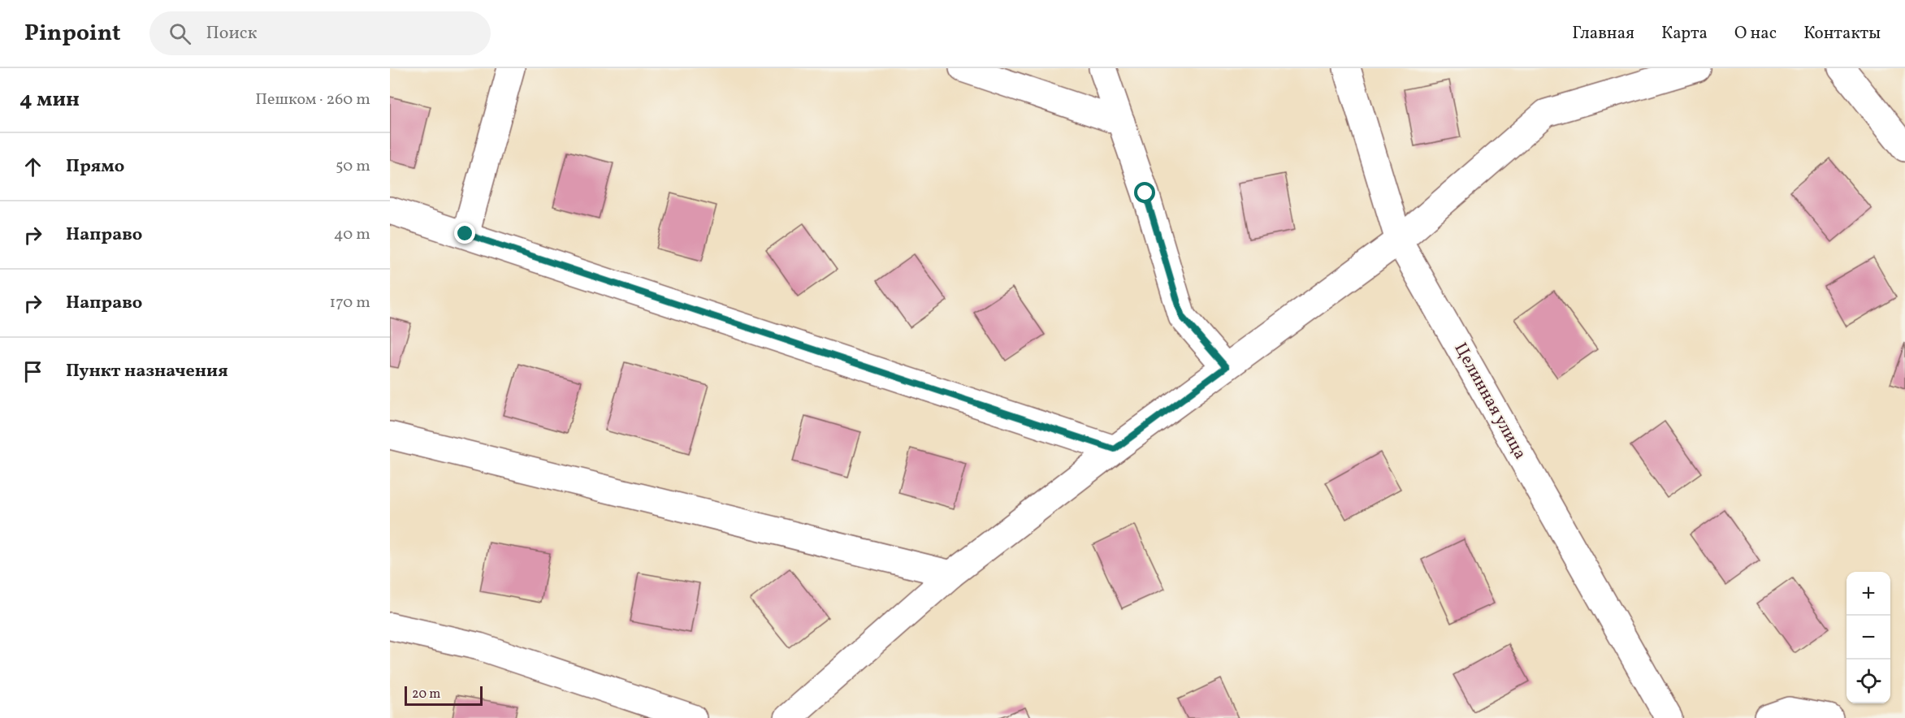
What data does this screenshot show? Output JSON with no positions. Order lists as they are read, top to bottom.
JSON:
{
  "streets": {
    "street": ["Целинная улица"]
  },
  "scale_bar": "20 m",
  "page": {
    "header": "Pinpoint",
    "search": "Поиск",
    "nav": [
      "Главная",
      "Карта",
      "О нас",
      "Контакты"
    ],
    "heading": ["4 мин", "Пешком · 260 m"],
    "list": [
      ["Прямо", "50 m"],
      ["Направо", "40 m"],
      ["Направо", "170 m"],
      "Пункт назначения"
    ],
    "map_buttons": ["+", "−"],
    "scale": "20 m"
  }
}
